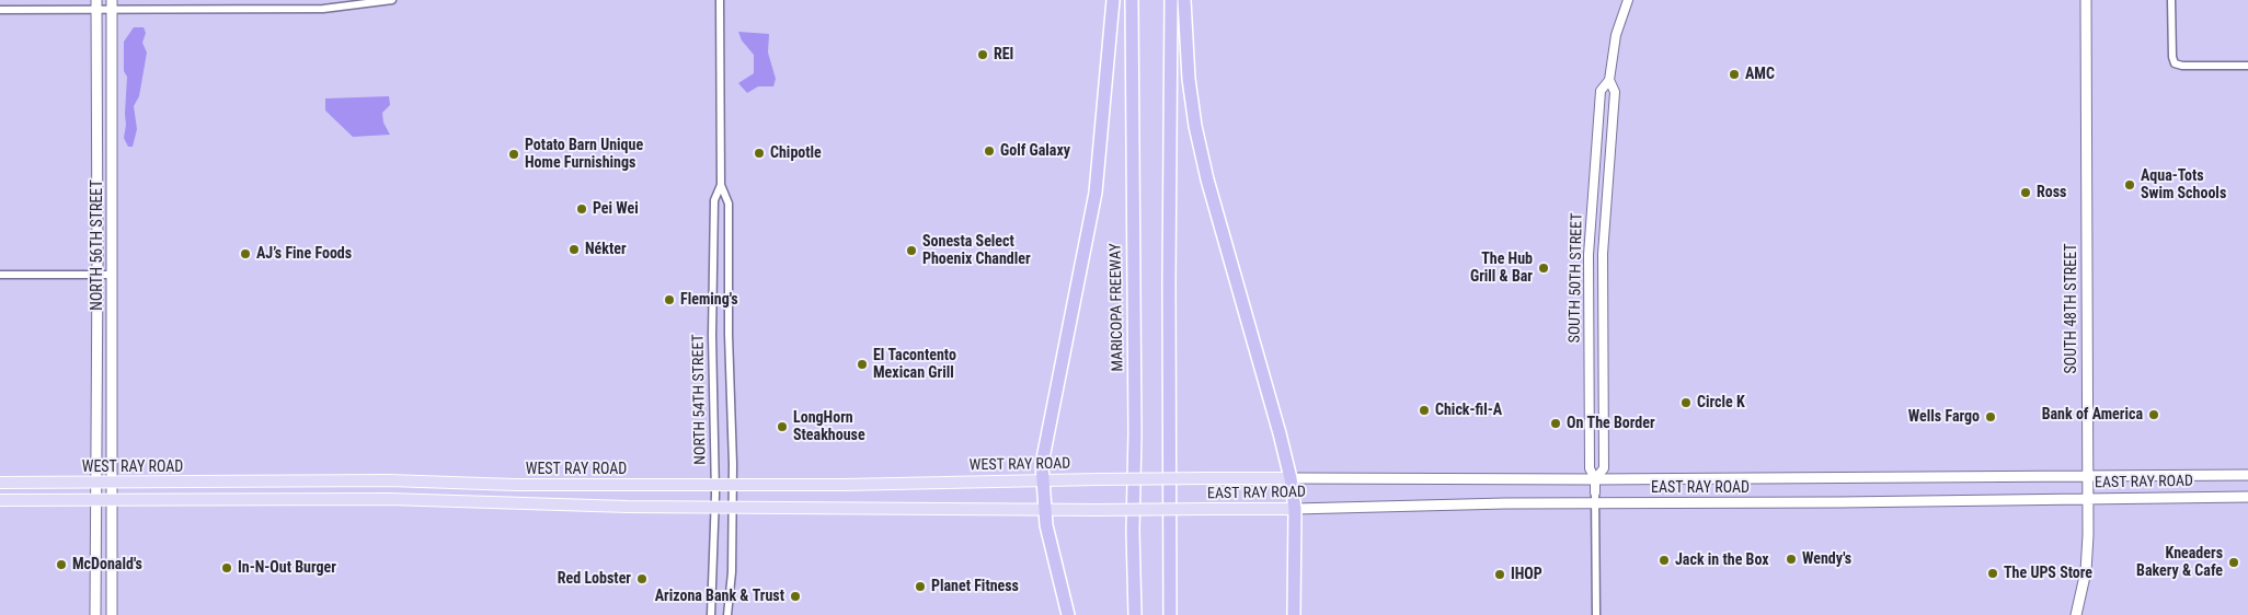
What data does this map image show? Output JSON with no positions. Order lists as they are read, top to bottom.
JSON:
{
  "streets": {
    "highway": ["MARICOPA FREEWAY"],
    "main road": [
      "NORTH 56TH STREET",
      "SOUTH 48TH STREET",
      "WEST RAY ROAD",
      "EAST RAY ROAD"
    ],
    "street": ["SOUTH 50TH STREET", "NORTH 54TH STREET"]
  },
  "crossings": [
    ["NORTH 56TH STREET", "WEST RAY ROAD"],
    ["SOUTH 50TH STREET", "EAST RAY ROAD"],
    ["SOUTH 48TH STREET", "EAST RAY ROAD"],
    ["NORTH 54TH STREET", "WEST RAY ROAD"],
    ["WEST RAY ROAD", "EAST RAY ROAD"]
  ],
  "places": [
    "REI",
    "AMC",
    "Golf Galaxy",
    "Chipotle",
    "Potato Barn Unique Home Furnishings",
    "Aqua-Tots Swim Schools",
    "Ross",
    "Pei Wei",
    "Nékter",
    "Sonesta Select Phoenix Chandler",
    "AJ’s Fine Foods",
    "The Hub Grill & Bar",
    "Fleming's",
    "El Tacontento Mexican Grill",
    "Circle K",
    "Chick-fil-A",
    "Bank of America",
    "Wells Fargo",
    "On The Border",
    "LongHorn Steakhouse",
    "Wendy's",
    "Jack in the Box",
    "Kneaders Bakery & Cafe",
    "McDonald's",
    "In-N-Out Burger",
    "The UPS Store",
    "IHOP",
    "Red Lobster",
    "Planet Fitness",
    "Arizona Bank & Trust"
  ]
}
